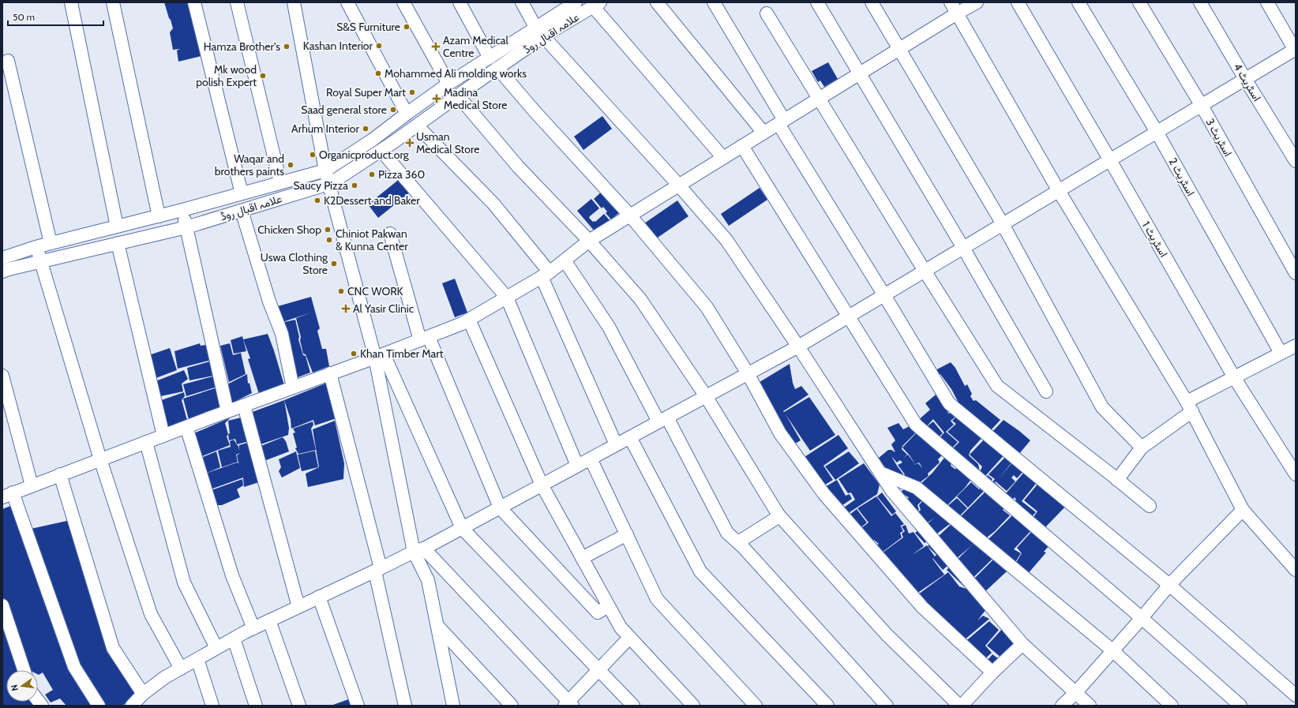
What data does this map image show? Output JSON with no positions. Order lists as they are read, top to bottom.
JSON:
{
  "streets": {
    "street": [
      "علامہ اقبال روڈ",
      "اسٹریٹ 4",
      "اسٹریٹ 3",
      "اسٹریٹ 2",
      "اسٹریٹ 1"
    ]
  },
  "places": {
    "other": [
      "S&S Furniture",
      "Kashan Interior",
      "Hamza Brother's",
      "Mohammed Ali molding works",
      "Mk wood polish Expert",
      "Royal Super Mart",
      "Saad general store",
      "Arhum Interior",
      "Organicproduct.org",
      "Waqar and brothers paints",
      "Pizza 360",
      "Saucy Pizza",
      "K2Dessert and Baker",
      "Chicken Shop",
      "Chiniot Pakwan & Kunna Center",
      "Uswa Clothing Store",
      "CNC WORK",
      "Khan Timber Mart"
    ],
    "health": [
      "Azam Medical Centre",
      "Madina Medical Store",
      "Usman Medical Store",
      "Al Yasir Clinic"
    ]
  },
  "scale_bar": "50 m",
  "north": "left"
}
